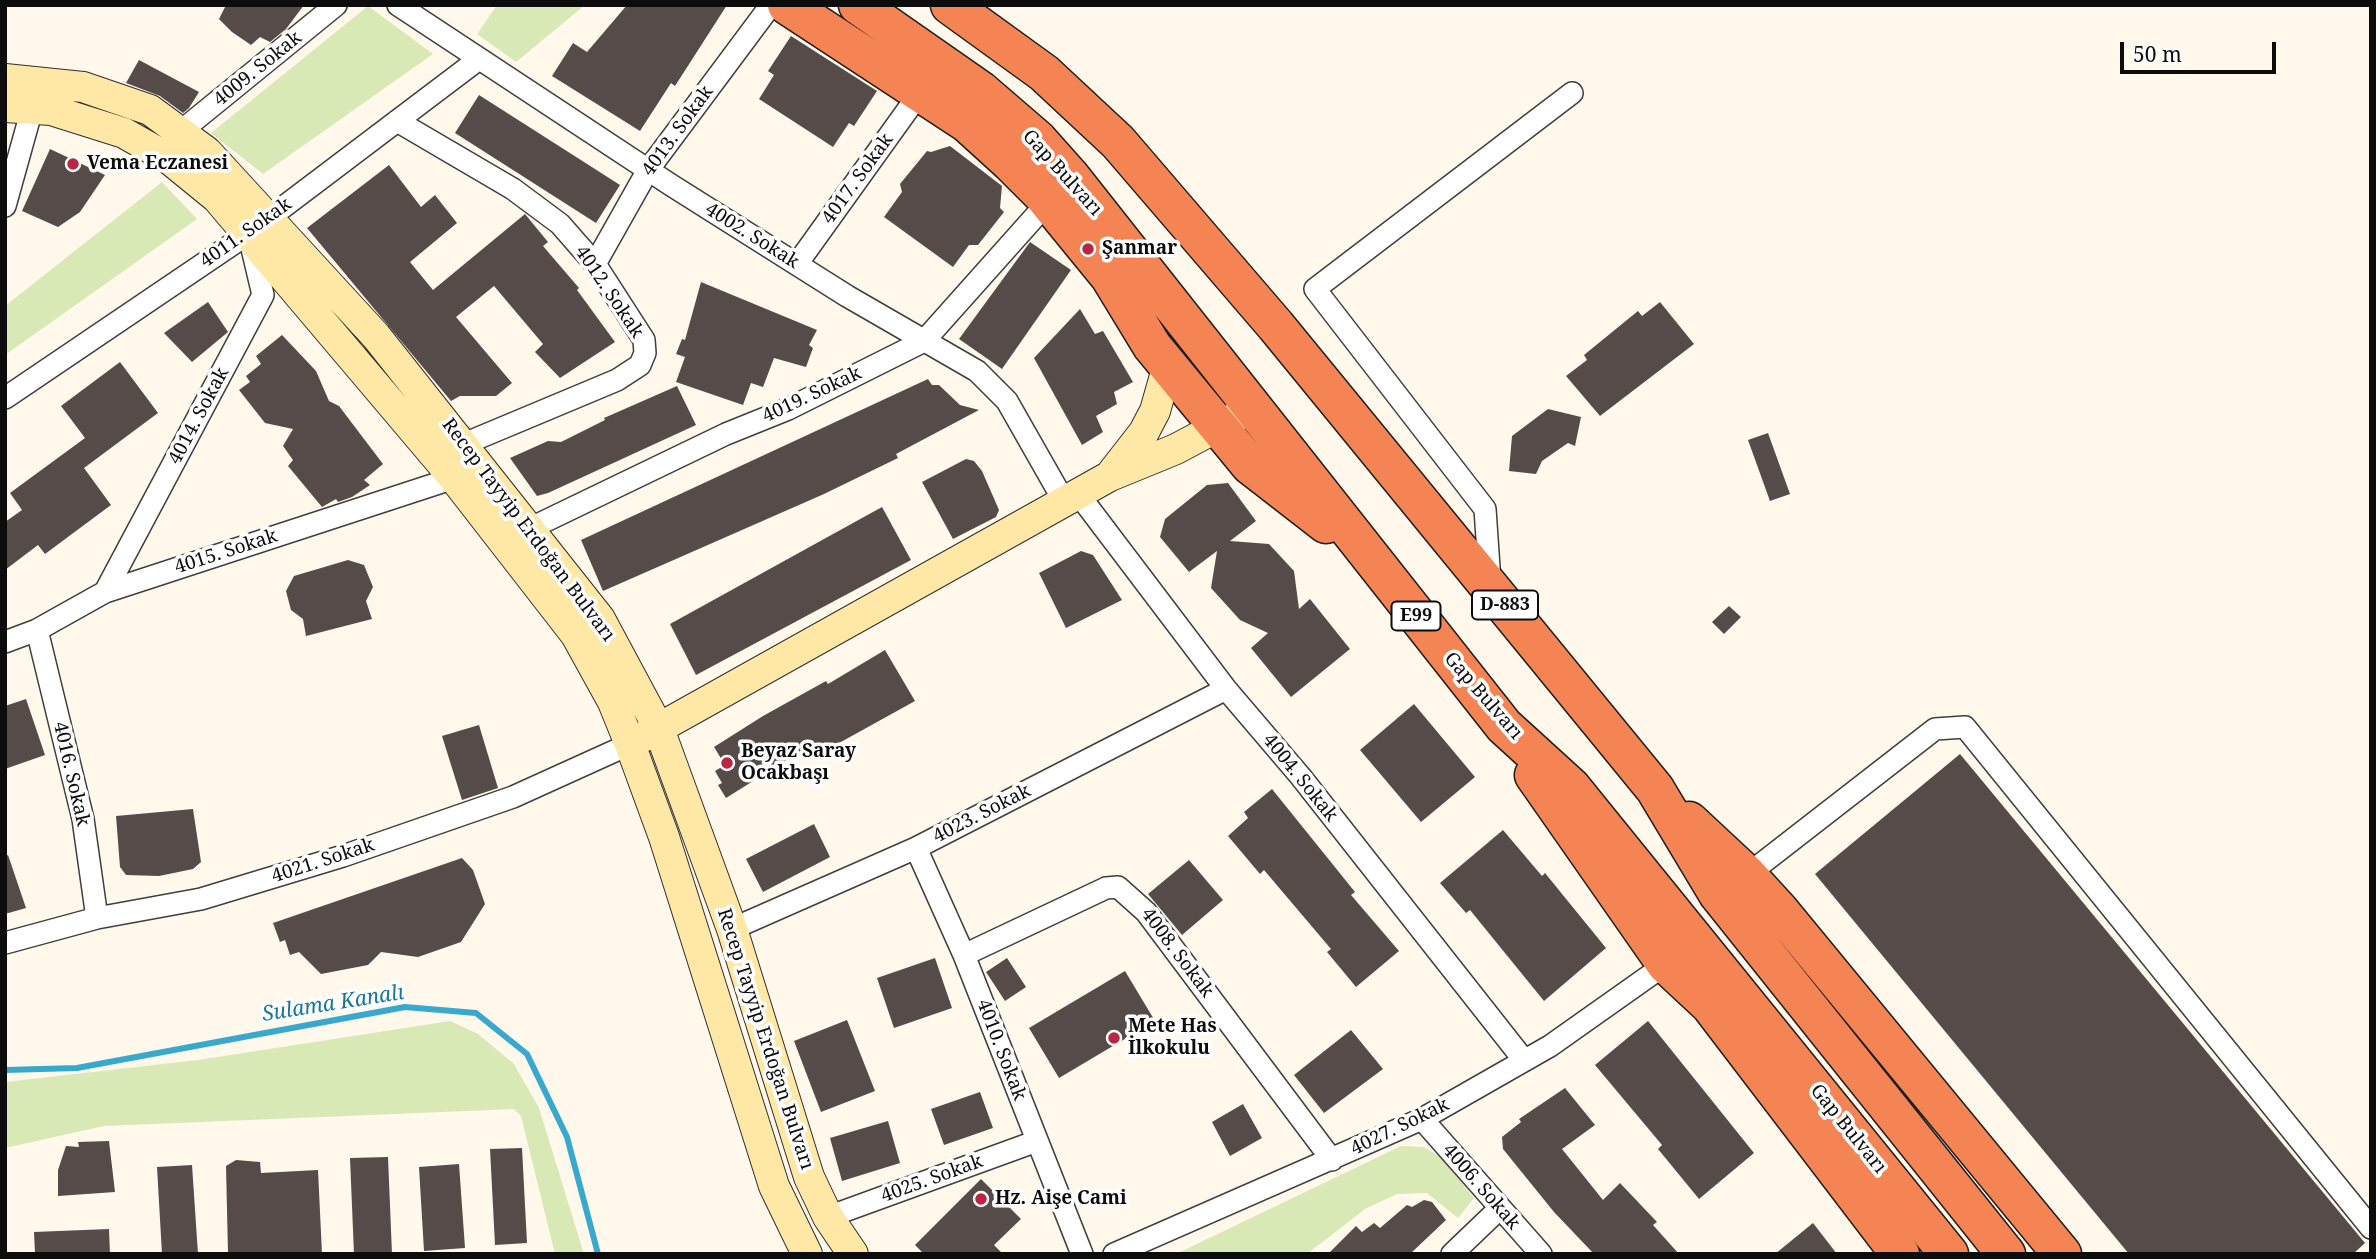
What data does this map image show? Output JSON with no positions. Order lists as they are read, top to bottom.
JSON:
{
  "streets": {
    "highway": ["Gap Bulvarı", "D-883", "E99"],
    "main road": ["Recep Tayyip Erdoğan Bulvarı"],
    "street": [
      "4009. Sokak",
      "4013. Sokak",
      "4017. Sokak",
      "4011. Sokak",
      "4002. Sokak",
      "4012. Sokak",
      "4019. Sokak",
      "4014. Sokak",
      "4015. Sokak",
      "4016. Sokak",
      "4004. Sokak",
      "4023. Sokak",
      "4021. Sokak",
      "4008. Sokak",
      "4010. Sokak",
      "4027. Sokak",
      "4025. Sokak",
      "4006. Sokak"
    ]
  },
  "crossings": [
    ["4009. Sokak", "Recep Tayyip Erdoğan Bulvarı"],
    ["4013. Sokak", "4002. Sokak"],
    ["4013. Sokak", "4012. Sokak"],
    ["4017. Sokak", "4002. Sokak"],
    ["4011. Sokak", "4002. Sokak"],
    ["4011. Sokak", "4012. Sokak"],
    ["4011. Sokak", "4014. Sokak"],
    ["4011. Sokak", "Recep Tayyip Erdoğan Bulvarı"],
    ["4002. Sokak", "4019. Sokak"],
    ["4002. Sokak", "4004. Sokak"],
    ["4012. Sokak", "Recep Tayyip Erdoğan Bulvarı"],
    ["4019. Sokak", "Recep Tayyip Erdoğan Bulvarı"],
    ["4014. Sokak", "Recep Tayyip Erdoğan Bulvarı"],
    ["4014. Sokak", "4015. Sokak"],
    ["Recep Tayyip Erdoğan Bulvarı", "4015. Sokak"],
    ["Recep Tayyip Erdoğan Bulvarı", "4023. Sokak"],
    ["Recep Tayyip Erdoğan Bulvarı", "4021. Sokak"],
    ["Recep Tayyip Erdoğan Bulvarı", "4025. Sokak"],
    ["4015. Sokak", "4016. Sokak"],
    ["4016. Sokak", "4021. Sokak"],
    ["4004. Sokak", "4023. Sokak"],
    ["4004. Sokak", "4027. Sokak"],
    ["4023. Sokak", "4010. Sokak"],
    ["4008. Sokak", "4010. Sokak"],
    ["4008. Sokak", "4027. Sokak"],
    ["4010. Sokak", "4025. Sokak"],
    ["4027. Sokak", "4006. Sokak"]
  ],
  "water": ["Sulama Kanalı"],
  "places": [
    "Vema Eczanesi",
    "Şanmar",
    "Beyaz Saray Ocakbaşı",
    "Mete Has İlkokulu",
    "Hz. Aişe Cami"
  ],
  "scale_bar": "50 m"
}
